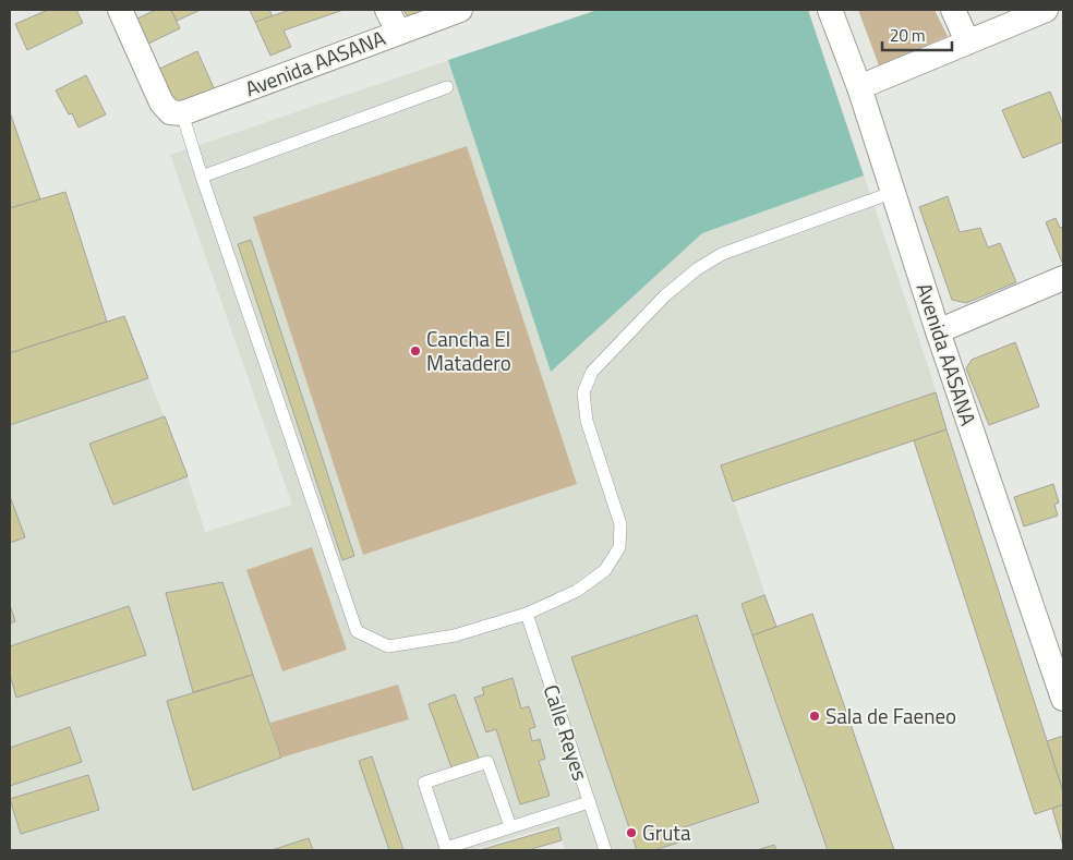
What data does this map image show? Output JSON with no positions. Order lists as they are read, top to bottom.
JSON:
{
  "streets": {
    "street": ["Avenida AASANA"],
    "lane": ["Calle Reyes"]
  },
  "places": ["Cancha El Matadero", "Sala de Faeneo", "Gruta"],
  "scale_bar": "20 m"
}
